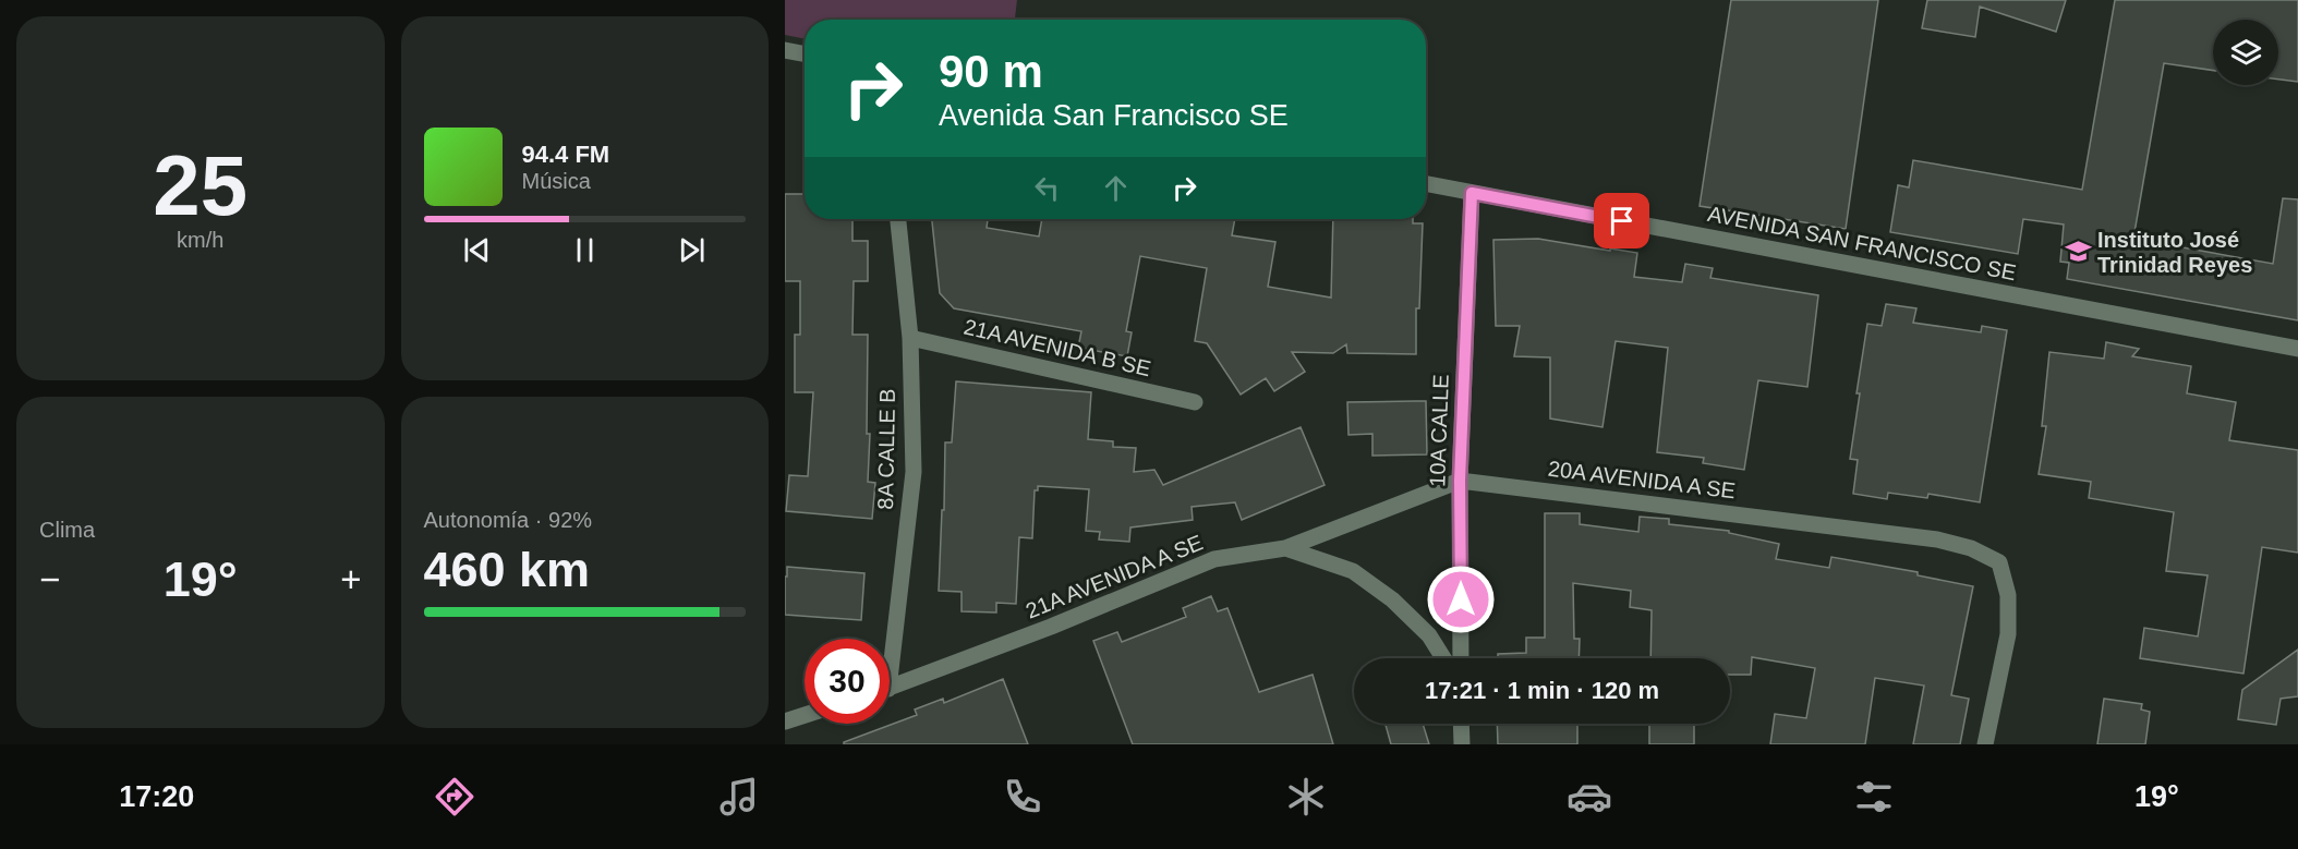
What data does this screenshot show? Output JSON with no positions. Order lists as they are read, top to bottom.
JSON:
{
  "streets": {
    "street": [
      "AVENIDA SAN FRANCISCO SE",
      "21A AVENIDA B SE",
      "10A CALLE",
      "8A CALLE B",
      "20A AVENIDA A SE",
      "21A AVENIDA A SE"
    ]
  },
  "crossings": [
    ["AVENIDA SAN FRANCISCO SE", "10A CALLE"],
    ["21A AVENIDA B SE", "8A CALLE B"],
    ["10A CALLE", "20A AVENIDA A SE"],
    ["20A AVENIDA A SE", "21A AVENIDA A SE"]
  ],
  "places": {
    "school or university": ["Instituto José Trinidad Reyes"]
  },
  "page": {
    "tile": [
      ["25", "km/h"],
      "Clima",
      ["Autonomía · 92%", "460 km"]
    ],
    "turn": ["90 m", "Avenida San Francisco SE"],
    "song": ["94.4 FM", "Música"],
    "heat": ["−", "19°", "+"],
    "limit": "30",
    "trip": "17:21 · 1 min · 120 m",
    "tabs": ["17:20", "19°"]
  }
}
